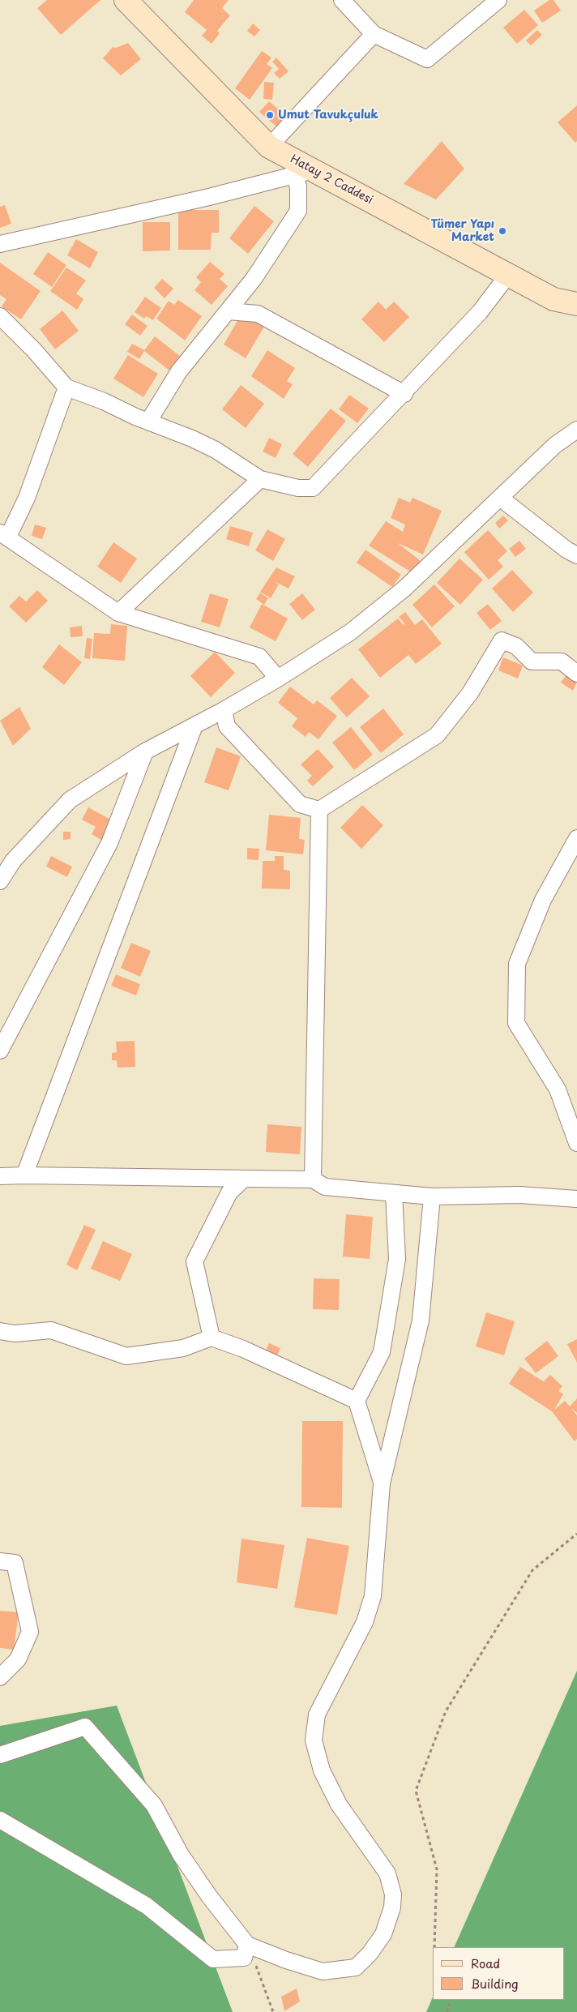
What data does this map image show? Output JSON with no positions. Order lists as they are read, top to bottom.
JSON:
{
  "streets": {
    "street": ["Hatay 2 Caddesi"]
  },
  "places": ["Umut Tavukçuluk", "Tümer Yapı Market"],
  "legend": ["Road", "Building"]
}
